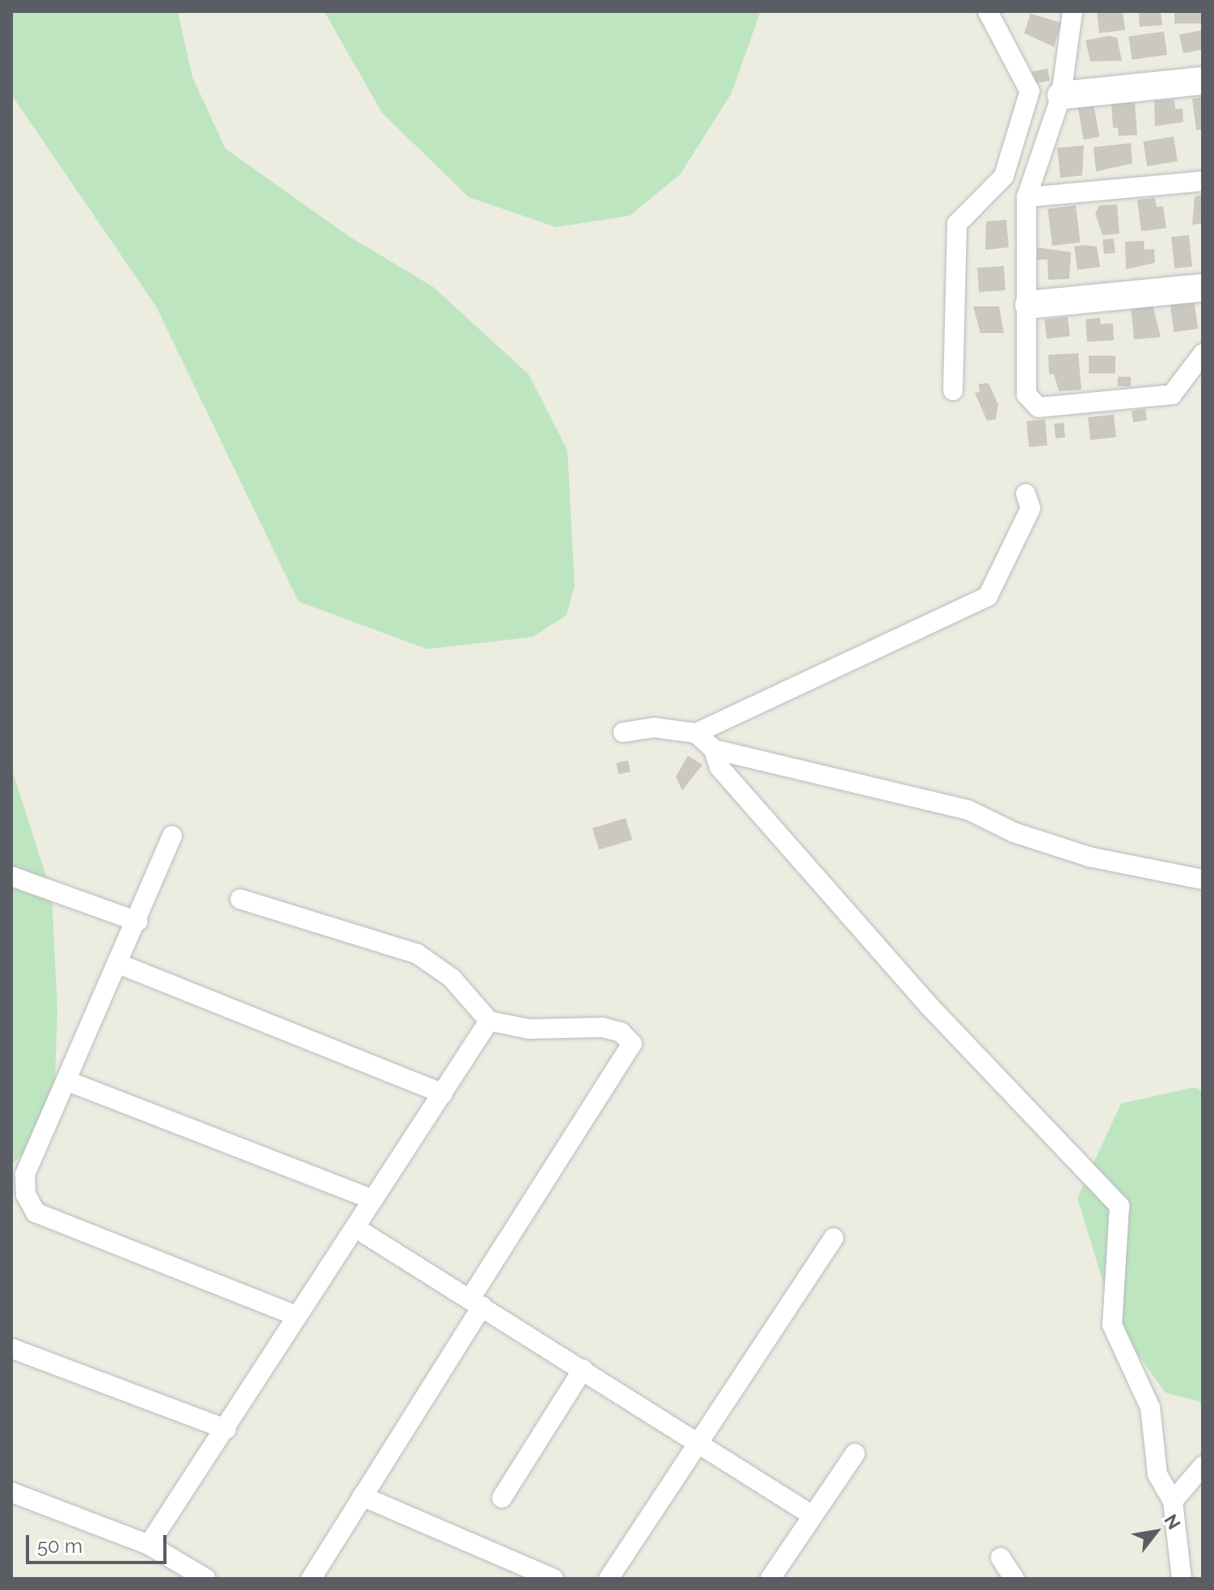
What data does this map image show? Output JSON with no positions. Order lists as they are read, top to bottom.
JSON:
{
  "scale_bar": "50 m",
  "north": "top right"
}
